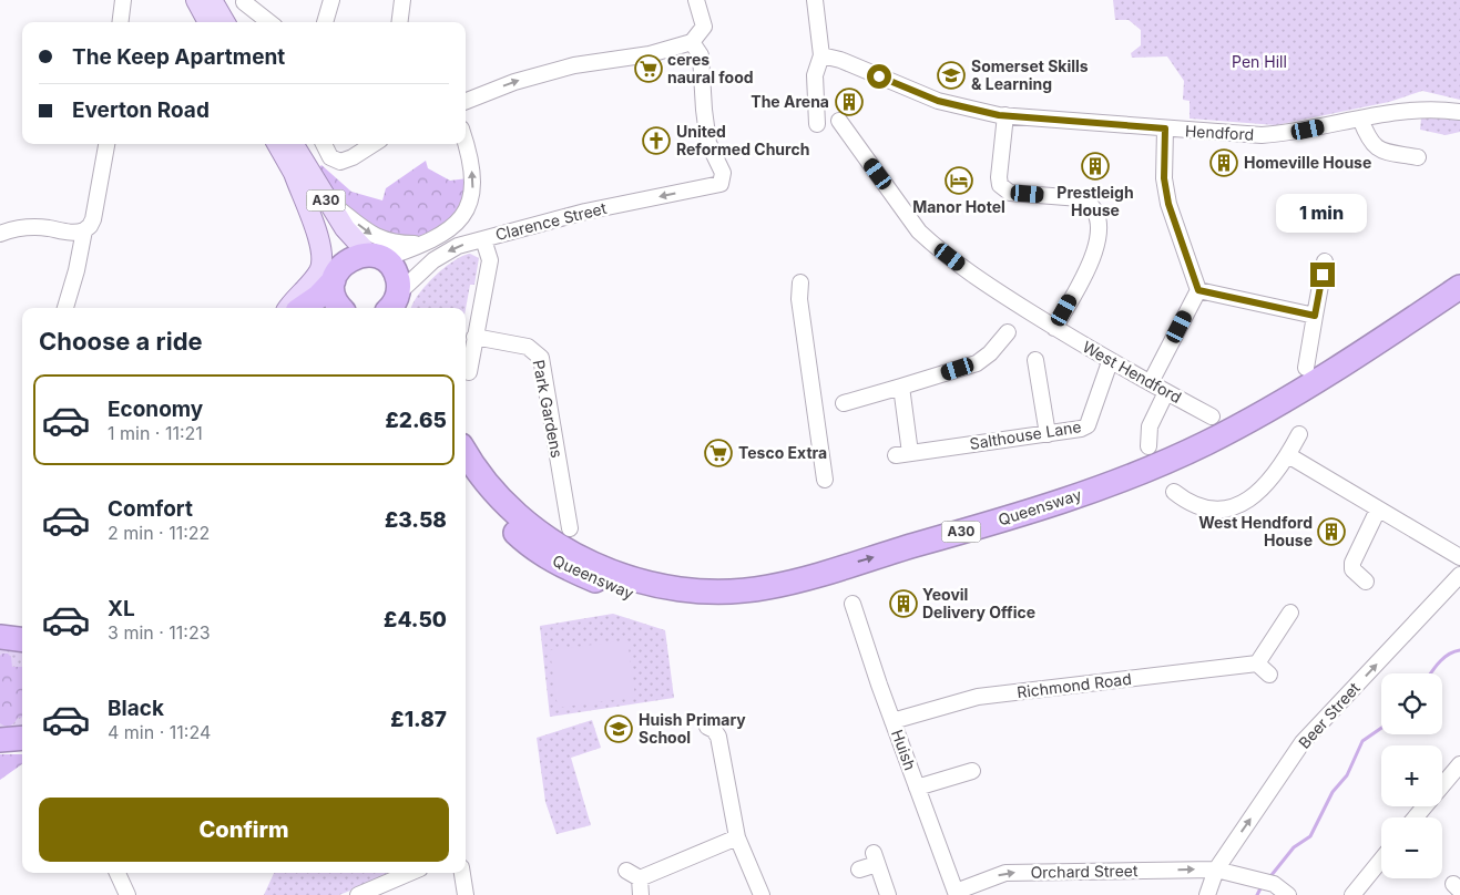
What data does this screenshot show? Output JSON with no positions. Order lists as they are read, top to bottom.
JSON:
{
  "streets": {
    "highway": ["A30", "Queensway"],
    "street": [
      "Hendford",
      "Clarence Street",
      "West Hendford",
      "Park Gardens",
      "Salthouse Lane",
      "Richmond Road",
      "Beer Street",
      "Huish",
      "Orchard Street"
    ]
  },
  "crossings": [
    ["West Hendford", "Salthouse Lane"],
    ["Richmond Road", "Huish"],
    ["Beer Street", "Orchard Street"],
    ["Huish", "Orchard Street"]
  ],
  "one_way": ["Orchard Street"],
  "parks": ["Pen Hill"],
  "places": {
    "supermarket": ["ceres naural food", "Tesco Extra"],
    "school or university": ["Somerset Skills & Learning", "Huish Primary School"],
    "building": [
      "The Arena",
      "Homeville House",
      "Prestleigh House",
      "West Hendford House",
      "Yeovil Delivery Office"
    ],
    "church": ["United Reformed Church"],
    "hotel": ["Manor Hotel"]
  },
  "page": {
    "banner": ["The Keep Apartment", "Everton Road"],
    "bubble": "1 min",
    "heading": "Choose a ride",
    "list": [
      {
        "name": "Economy",
        "note": "1 min · 11:21",
        "value": "£2.65"
      },
      {
        "name": "Comfort",
        "note": "2 min · 11:22",
        "value": "£3.58"
      },
      {
        "name": "XL",
        "note": "3 min · 11:23",
        "value": "£4.50"
      },
      {
        "name": "Black",
        "note": "4 min · 11:24",
        "value": "£1.87"
      }
    ],
    "map_buttons": ["+", "−"],
    "buttons": "Confirm"
  }
}
